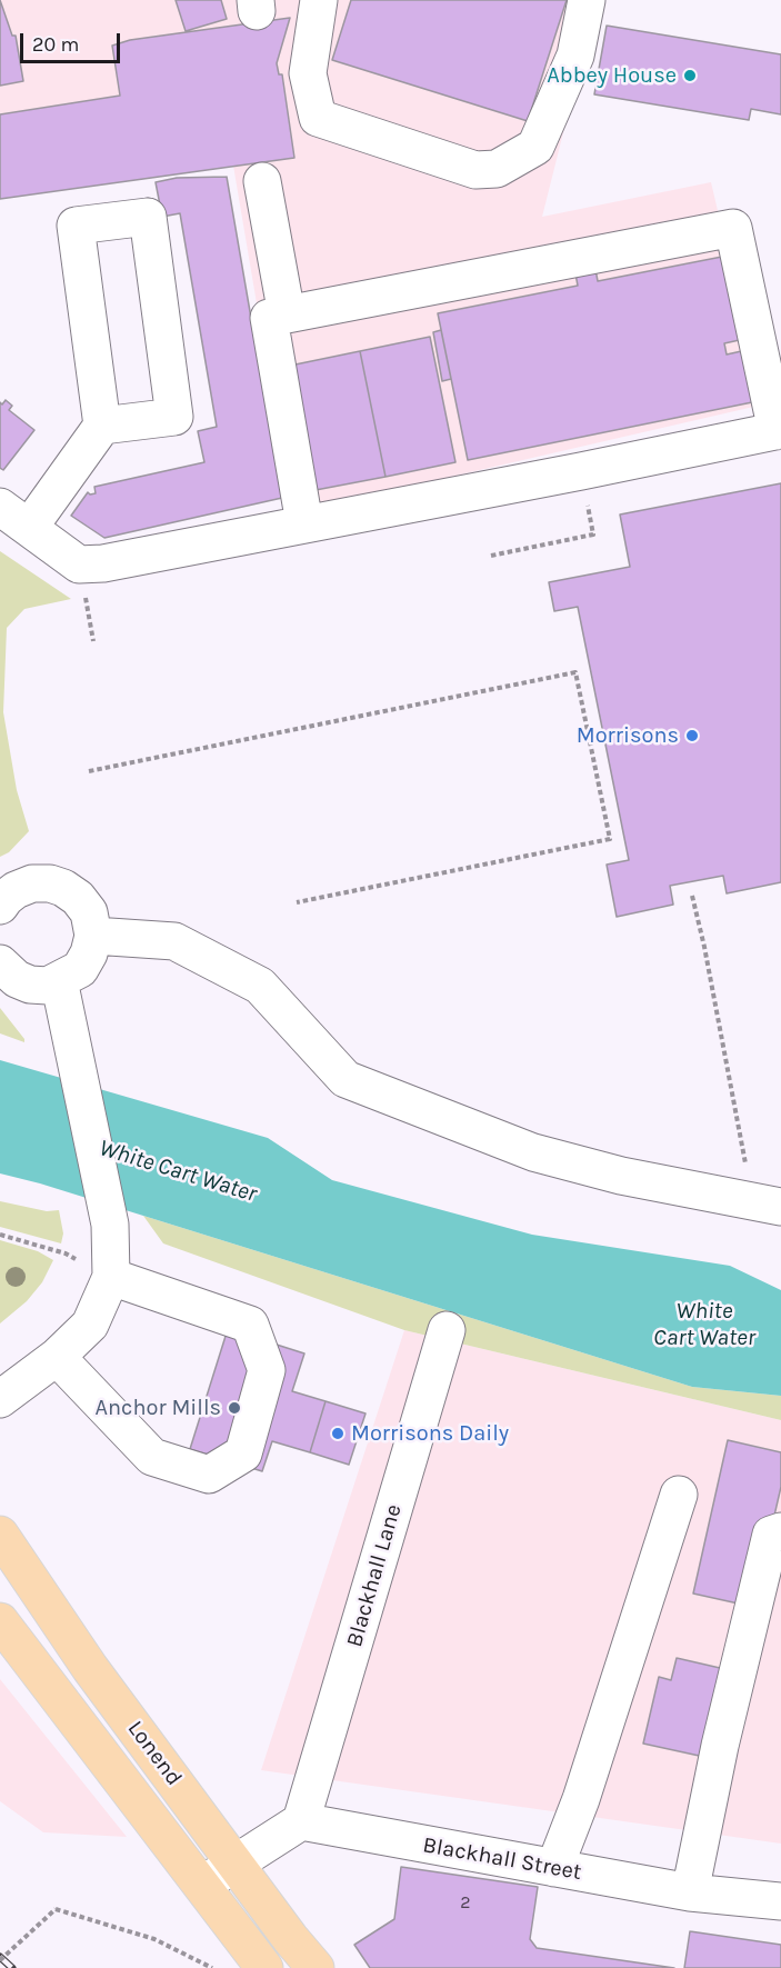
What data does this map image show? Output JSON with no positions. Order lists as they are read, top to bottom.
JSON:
{
  "streets": {
    "main road": ["Lonend"],
    "street": ["Blackhall Lane", "Blackhall Street"]
  },
  "crossings": [
    ["Blackhall Lane", "Blackhall Street"]
  ],
  "water": ["White Cart Water"],
  "places": [
    "Abbey House",
    "Morrisons",
    "Anchor Mills",
    "Morrisons Daily"
  ],
  "house_numbers": ["2"],
  "scale_bar": "20 m"
}
